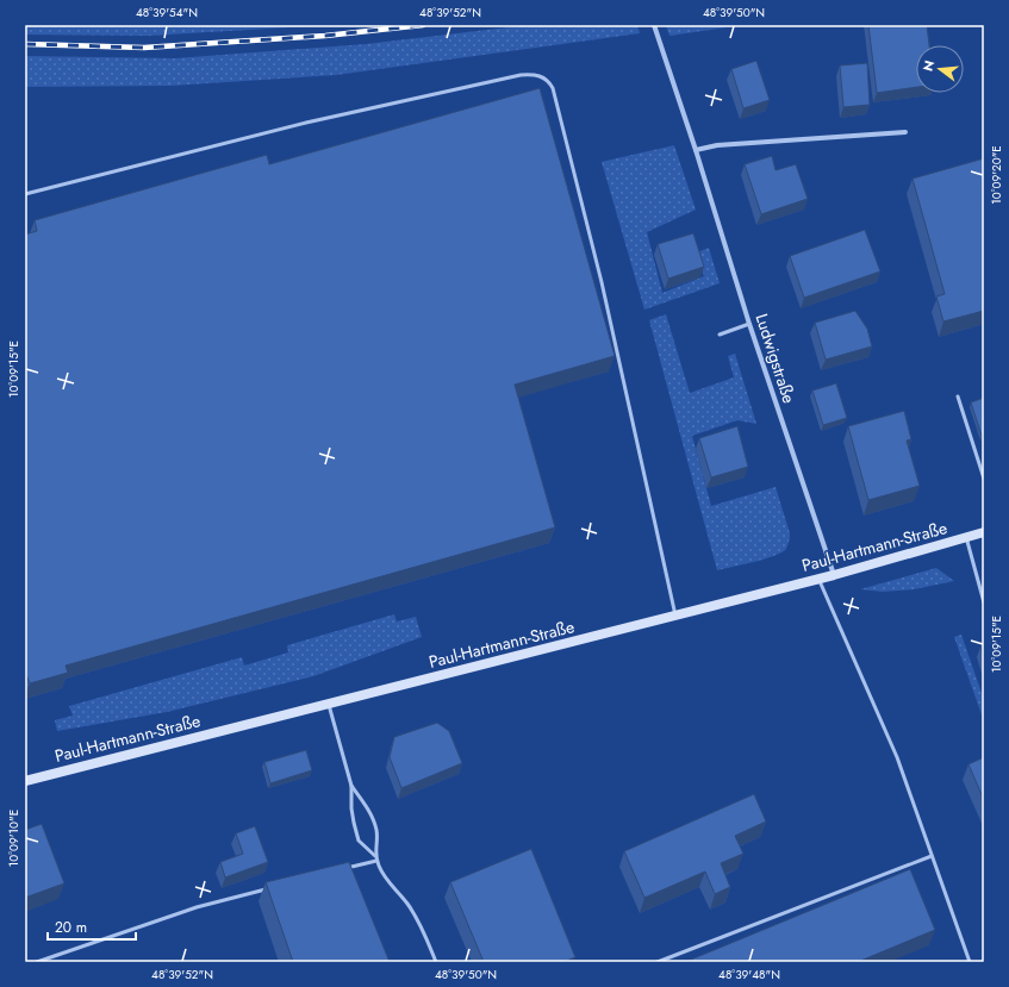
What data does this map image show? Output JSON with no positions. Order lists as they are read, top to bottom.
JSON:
{
  "streets": {
    "main road": ["Paul-Hartmann-Straße"],
    "street": ["Ludwigstraße"]
  },
  "crossings": [
    ["Ludwigstraße", "Paul-Hartmann-Straße"]
  ],
  "scale_bar": "20 m",
  "north": "left",
  "coordinates": [
    "48°39'54\"N",
    "48°39'52\"N",
    "48°39'50\"N",
    "10°09'20\"E",
    "10°09'15\"E",
    "10°09'10\"E",
    "48°39'48\"N"
  ]
}
